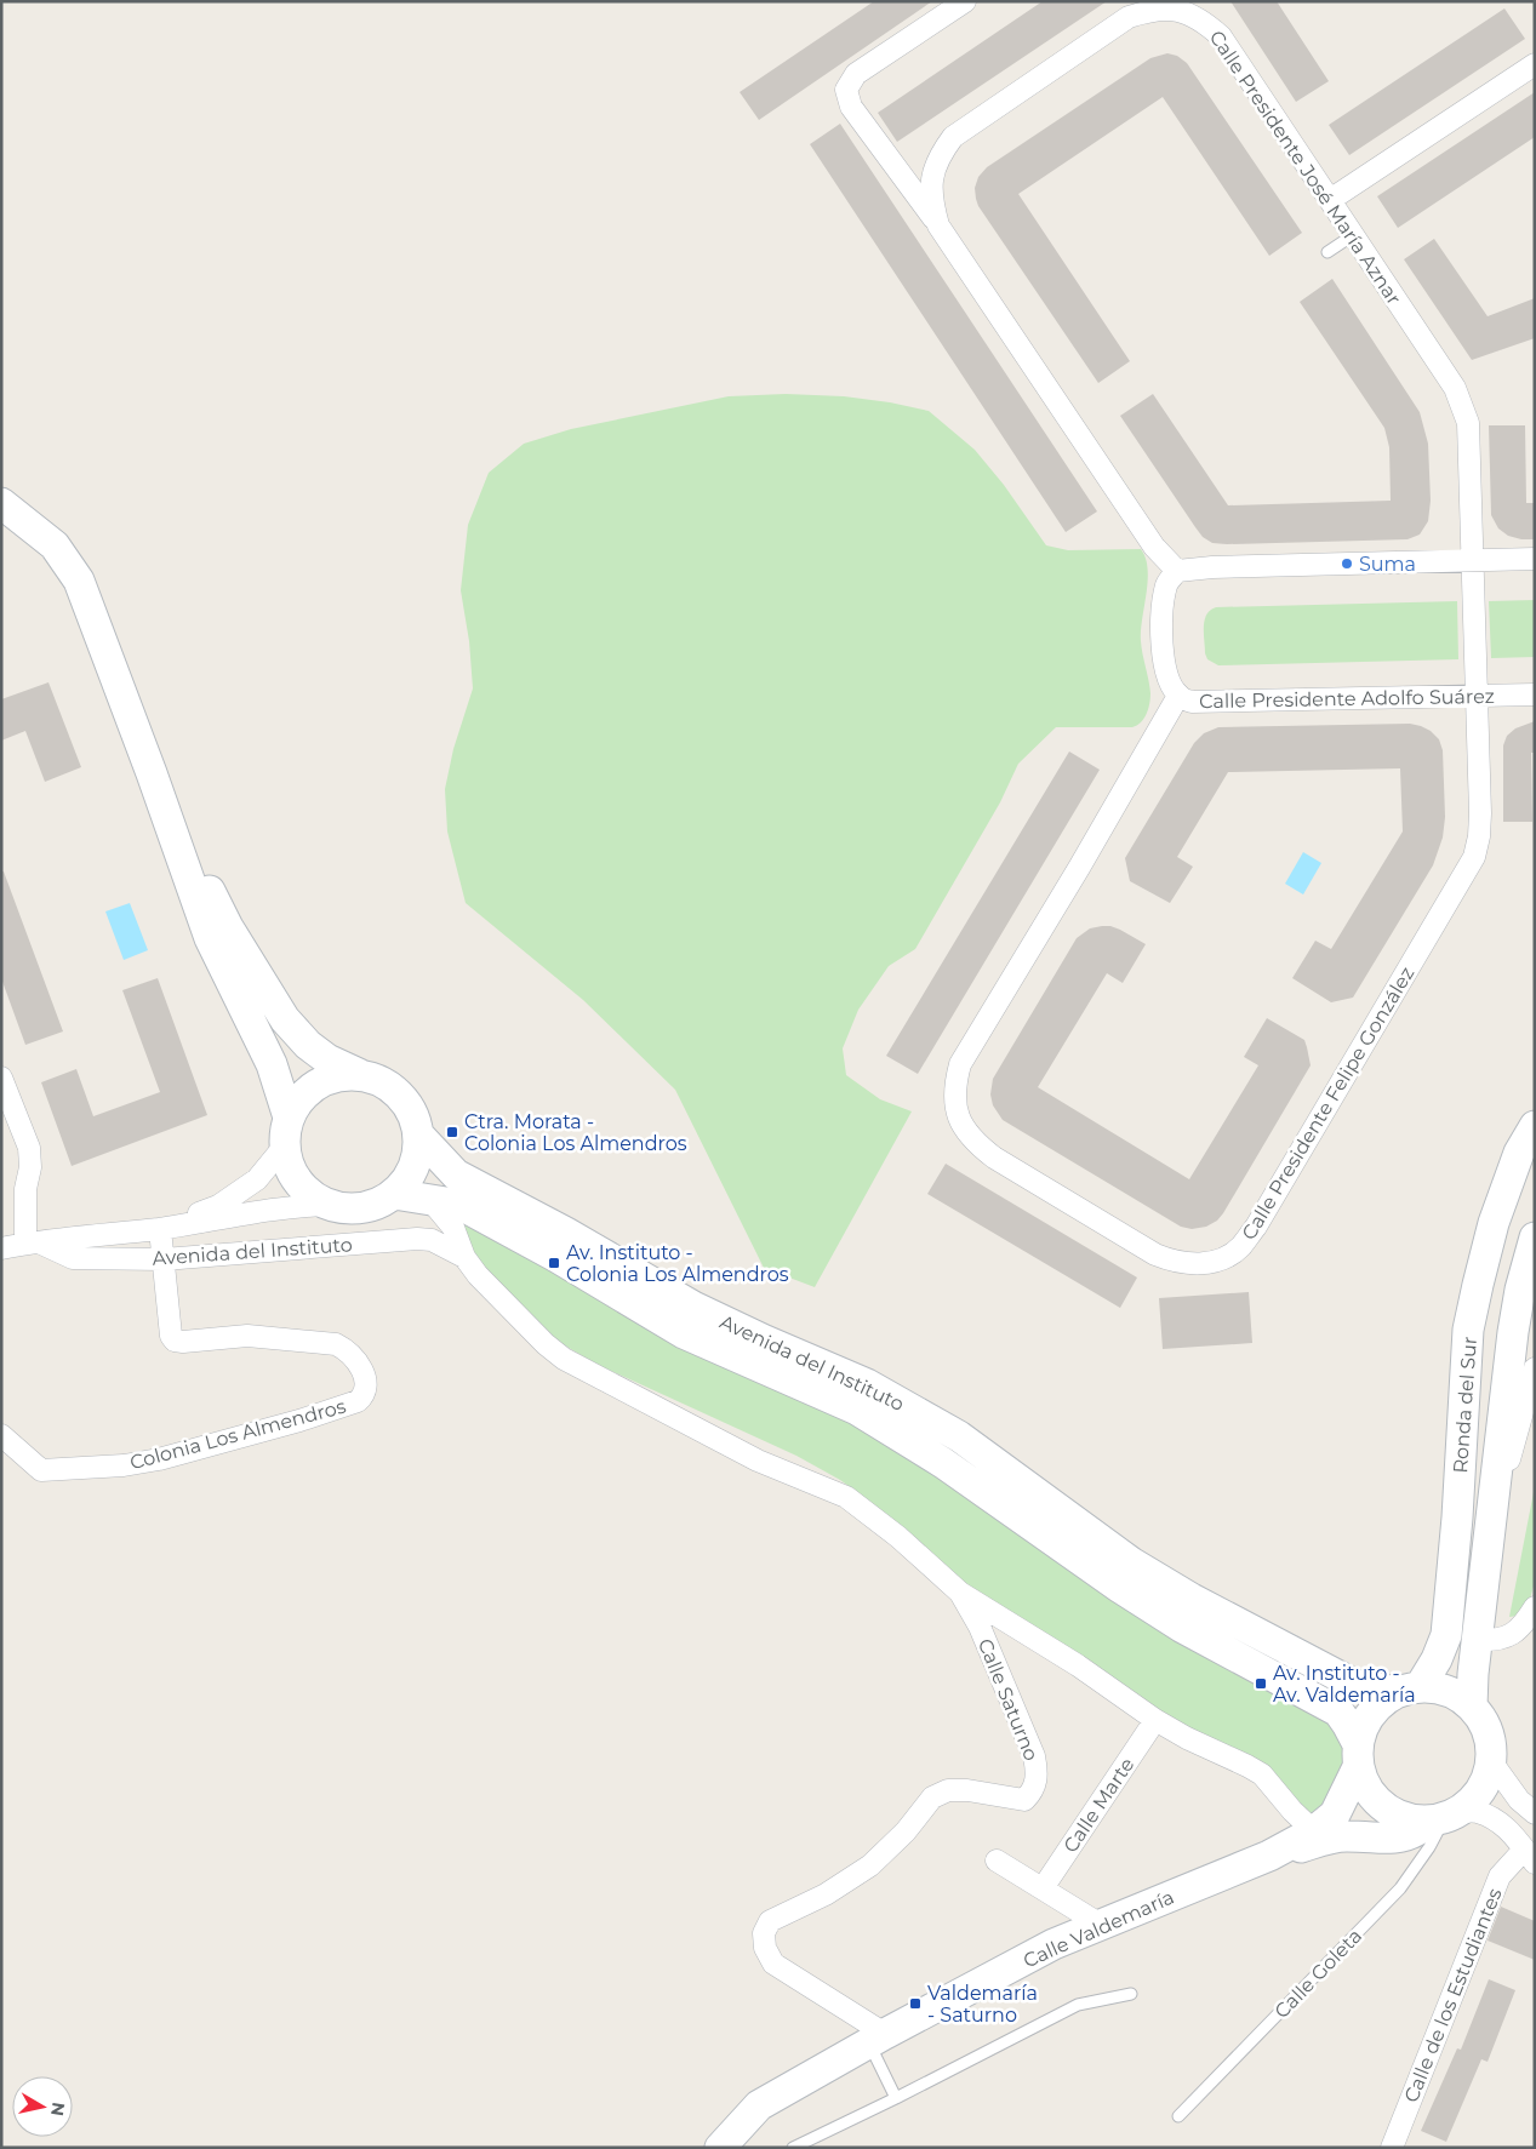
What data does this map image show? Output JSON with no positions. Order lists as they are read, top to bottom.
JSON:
{
  "streets": {
    "main road": ["Avenida del Instituto", "Ronda del Sur", "Calle Valdemaría"],
    "street": [
      "Calle Presidente José María Aznar",
      "Calle Presidente Adolfo Suárez",
      "Calle Presidente Felipe González",
      "Colonia Los Almendros",
      "Calle Saturno",
      "Calle Marte",
      "Calle de los Estudiantes"
    ],
    "lane": ["Calle Goleta"]
  },
  "crossings": [
    ["Calle Presidente José María Aznar", "Calle Presidente Adolfo Suárez"],
    ["Calle Presidente José María Aznar", "Calle Presidente Felipe González"],
    ["Calle Presidente Adolfo Suárez", "Calle Presidente Felipe González"],
    ["Avenida del Instituto", "Ronda del Sur"],
    ["Avenida del Instituto", "Colonia Los Almendros"],
    ["Avenida del Instituto", "Calle Saturno"],
    ["Avenida del Instituto", "Calle Marte"],
    ["Avenida del Instituto", "Calle Valdemaría"],
    ["Avenida del Instituto", "Calle Goleta"],
    ["Ronda del Sur", "Calle Valdemaría"],
    ["Ronda del Sur", "Calle Goleta"],
    ["Calle Saturno", "Calle Valdemaría"],
    ["Calle Valdemaría", "Calle Goleta"]
  ],
  "places": {
    "other": ["Suma"],
    "transit": [
      "Ctra. Morata - Colonia Los Almendros",
      "Av. Instituto - Colonia Los Almendros",
      "Av. Instituto - Av. Valdemaría",
      "Valdemaría - Saturno"
    ]
  },
  "north": "right"
}
